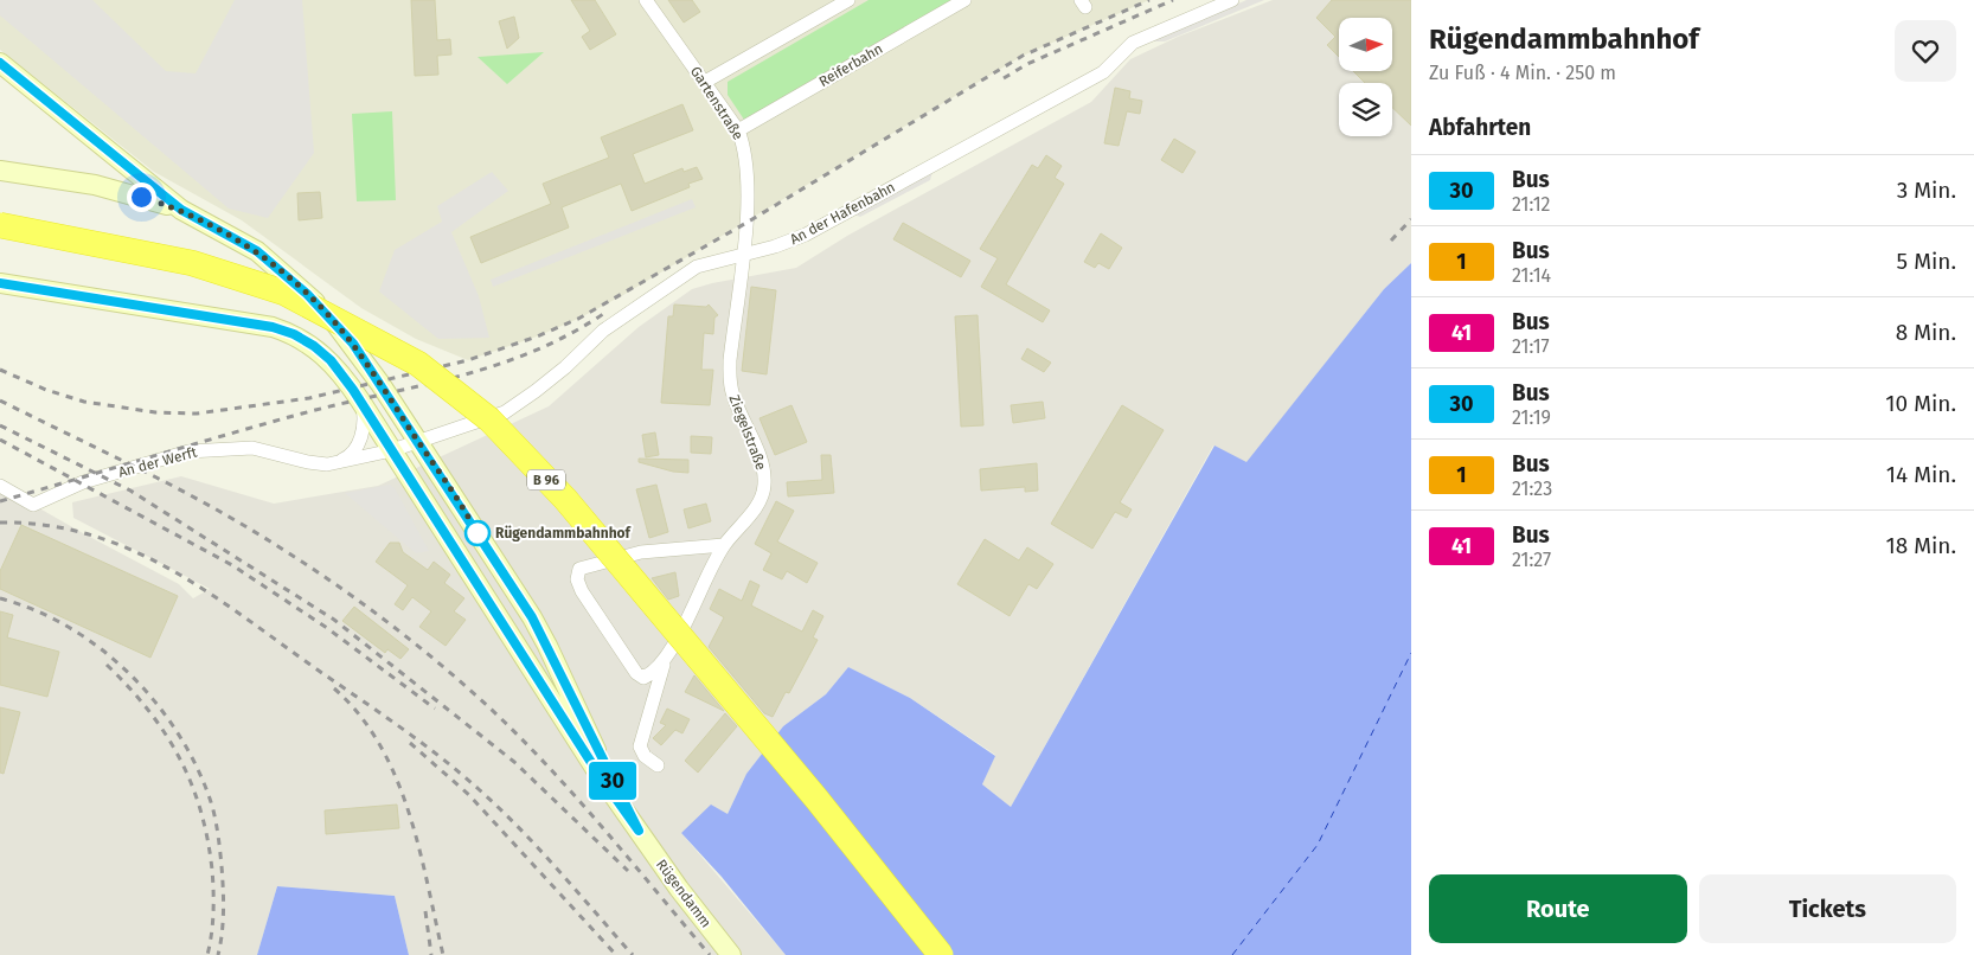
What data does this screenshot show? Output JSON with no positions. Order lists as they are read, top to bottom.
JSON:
{
  "streets": {
    "highway": ["B 96"],
    "main road": ["Rügendamm"],
    "street": [
      "Reiferbahn",
      "Gartenstraße",
      "An der Hafenbahn",
      "Ziegelstraße",
      "An der Werft"
    ]
  },
  "crossings": [
    ["Reiferbahn", "Gartenstraße"],
    ["Gartenstraße", "An der Hafenbahn"],
    ["Gartenstraße", "Ziegelstraße"],
    ["An der Hafenbahn", "Ziegelstraße"],
    ["An der Hafenbahn", "An der Werft"]
  ],
  "places": ["Rügendammbahnhof"],
  "lines": ["bus line 30"],
  "north": "right",
  "page": {
    "on_map": "30",
    "heading": [
      ["Rügendammbahnhof", "Zu Fuß · 4 Min. · 250 m"],
      "Abfahrten"
    ],
    "list": [
      {
        "mark": "30",
        "name": "Bus",
        "note": "21:12",
        "value": "3 Min."
      },
      {
        "mark": "1",
        "name": "Bus",
        "note": "21:14",
        "value": "5 Min."
      },
      {
        "mark": "41",
        "name": "Bus",
        "note": "21:17",
        "value": "8 Min."
      },
      {
        "mark": "30",
        "name": "Bus",
        "note": "21:19",
        "value": "10 Min."
      },
      {
        "mark": "1",
        "name": "Bus",
        "note": "21:23",
        "value": "14 Min."
      },
      {
        "mark": "41",
        "name": "Bus",
        "note": "21:27",
        "value": "18 Min."
      }
    ],
    "buttons": ["Route", "Tickets"]
  }
}
